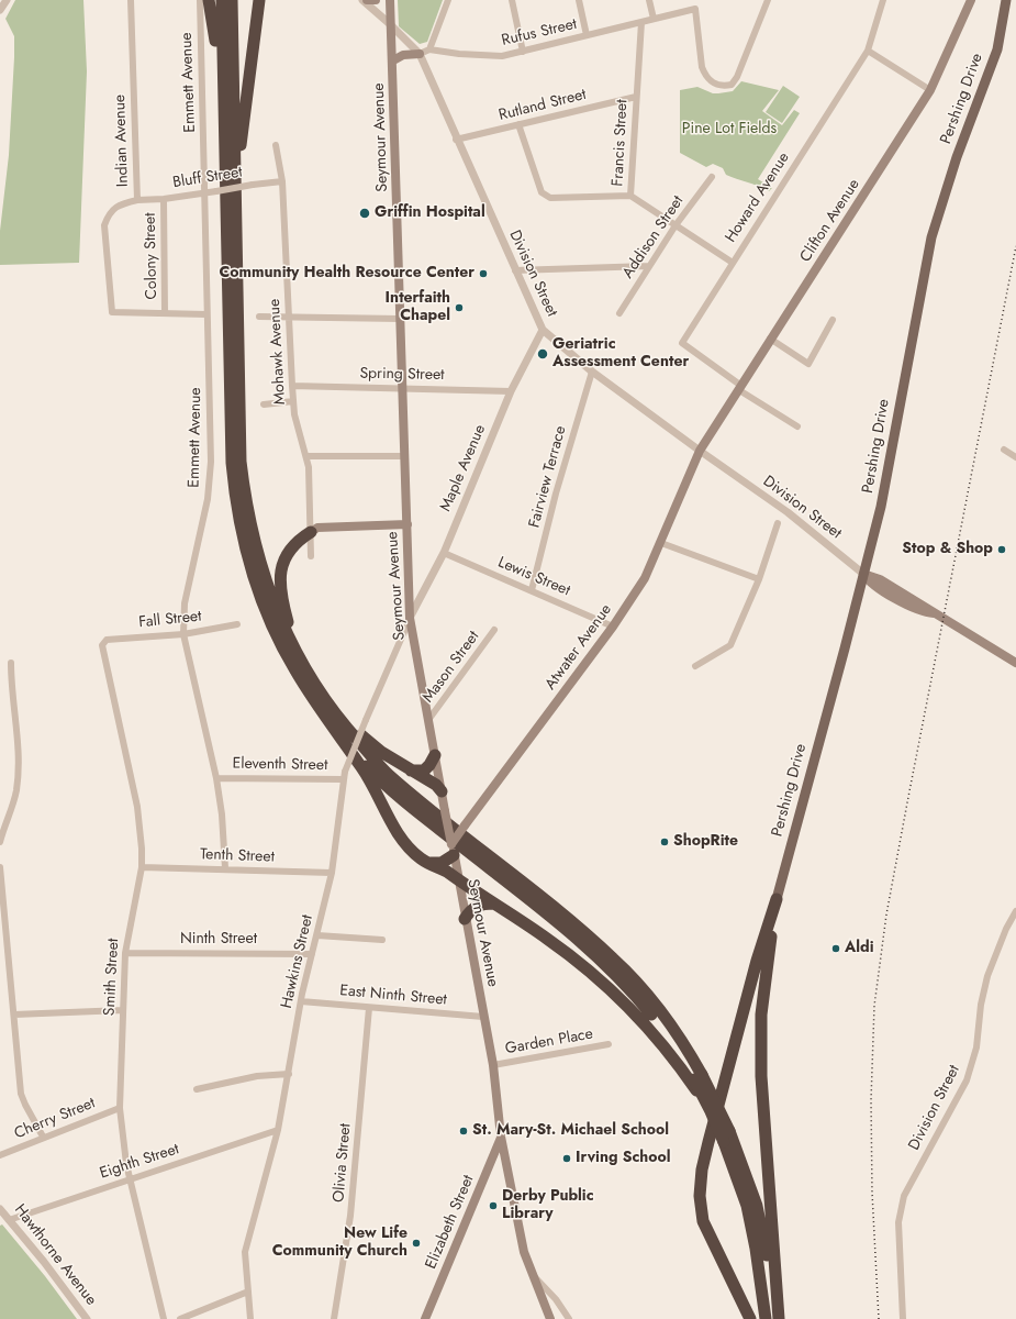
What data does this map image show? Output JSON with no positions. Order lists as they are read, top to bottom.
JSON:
{
  "streets": {
    "main road": [
      "Pershing Drive",
      "Seymour Avenue",
      "Clifton Avenue",
      "Division Street",
      "Atwater Avenue",
      "Elizabeth Street"
    ],
    "street": [
      "Rufus Street",
      "Emmett Avenue",
      "Rutland Street",
      "Indian Avenue",
      "Francis Street",
      "Bluff Street",
      "Howard Avenue",
      "Addison Street",
      "Colony Street",
      "Mohawk Avenue",
      "Spring Street",
      "Maple Avenue",
      "Fairview Terrace",
      "Lewis Street",
      "Fall Street",
      "Mason Street",
      "Eleventh Street",
      "Tenth Street",
      "Ninth Street",
      "Hawkins Street",
      "Smith Street",
      "East Ninth Street",
      "Garden Place",
      "Cherry Street",
      "Eighth Street",
      "Olivia Street",
      "Hawthorne Avenue"
    ]
  },
  "crossings": [
    ["Rufus Street", "Francis Street"],
    ["Emmett Avenue", "Bluff Street"],
    ["Emmett Avenue", "Fall Street"],
    ["Emmett Avenue", "Eleventh Street"],
    ["Emmett Avenue", "Tenth Street"],
    ["Pershing Drive", "Division Street"],
    ["Rutland Street", "Francis Street"],
    ["Rutland Street", "Division Street"],
    ["Seymour Avenue", "Division Street"],
    ["Seymour Avenue", "Spring Street"],
    ["Seymour Avenue", "Maple Avenue"],
    ["Seymour Avenue", "Atwater Avenue"],
    ["Seymour Avenue", "Mason Street"],
    ["Seymour Avenue", "Hawkins Street"],
    ["Seymour Avenue", "East Ninth Street"],
    ["Seymour Avenue", "Garden Place"],
    ["Seymour Avenue", "Elizabeth Street"],
    ["Indian Avenue", "Bluff Street"],
    ["Indian Avenue", "Colony Street"],
    ["Francis Street", "Howard Avenue"],
    ["Francis Street", "Addison Street"],
    ["Bluff Street", "Colony Street"],
    ["Bluff Street", "Mohawk Avenue"],
    ["Howard Avenue", "Clifton Avenue"],
    ["Clifton Avenue", "Division Street"],
    ["Clifton Avenue", "Atwater Avenue"],
    ["Division Street", "Maple Avenue"],
    ["Division Street", "Fairview Terrace"],
    ["Division Street", "Atwater Avenue"],
    ["Mohawk Avenue", "Spring Street"],
    ["Spring Street", "Maple Avenue"],
    ["Maple Avenue", "Lewis Street"],
    ["Maple Avenue", "Hawkins Street"],
    ["Fairview Terrace", "Lewis Street"],
    ["Lewis Street", "Atwater Avenue"],
    ["Fall Street", "Smith Street"],
    ["Eleventh Street", "Hawkins Street"],
    ["Tenth Street", "Hawkins Street"],
    ["Tenth Street", "Smith Street"],
    ["Ninth Street", "Hawkins Street"],
    ["Ninth Street", "Smith Street"],
    ["Hawkins Street", "East Ninth Street"],
    ["Hawkins Street", "Eighth Street"],
    ["Smith Street", "Cherry Street"],
    ["Smith Street", "Eighth Street"],
    ["East Ninth Street", "Olivia Street"],
    ["Eighth Street", "Hawthorne Avenue"]
  ],
  "parks": ["Pine Lot Fields"],
  "places": [
    "Griffin Hospital",
    "Community Health Resource Center",
    "Interfaith Chapel",
    "Geriatric Assessment Center",
    "Stop & Shop",
    "ShopRite",
    "Aldi",
    "St. Mary-St. Michael School",
    "Irving School",
    "Derby Public Library",
    "New Life Community Church"
  ]
}
